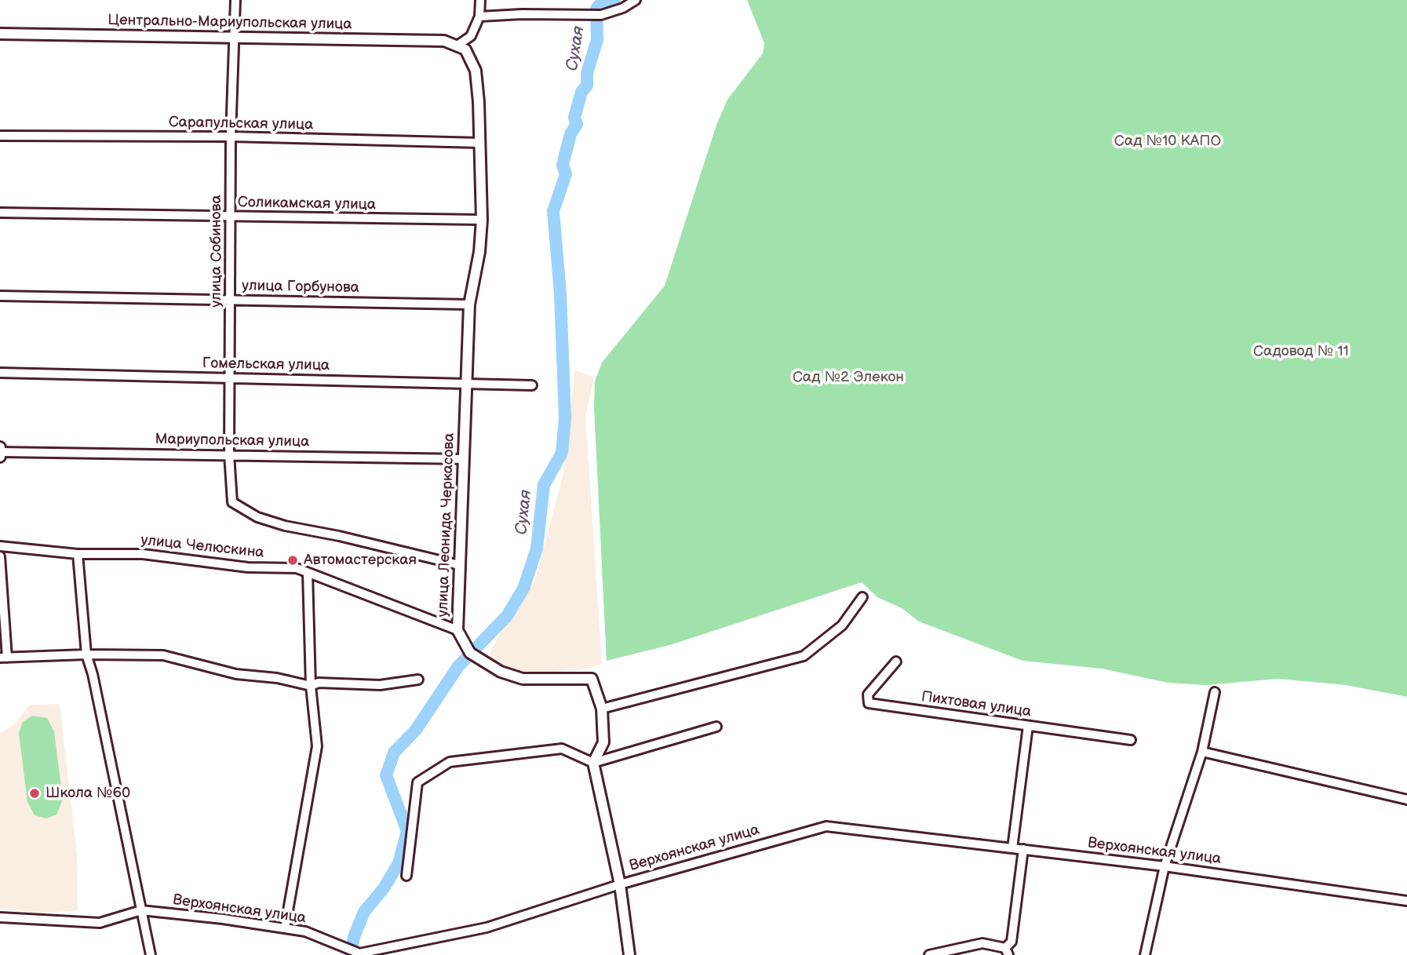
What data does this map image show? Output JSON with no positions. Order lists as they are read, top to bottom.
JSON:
{
  "streets": {
    "street": [
      "Центрально-Мариупольская улица",
      "Сарапульская улица",
      "Соликамская улица",
      "улица Собинова",
      "улица Горбунова",
      "Гомельская улица",
      "Мариупольская улица",
      "улица Леонида Черкасова",
      "улица Челюскина",
      "Пихтовая улица",
      "Верхоянская улица"
    ]
  },
  "crossings": [
    ["Центрально-Мариупольская улица", "улица Собинова"],
    ["Центрально-Мариупольская улица", "улица Леонида Черкасова"],
    ["Сарапульская улица", "улица Собинова"],
    ["Сарапульская улица", "улица Леонида Черкасова"],
    ["Соликамская улица", "улица Собинова"],
    ["Соликамская улица", "улица Леонида Черкасова"],
    ["улица Собинова", "улица Горбунова"],
    ["улица Собинова", "Гомельская улица"],
    ["улица Собинова", "Мариупольская улица"],
    ["улица Собинова", "улица Леонида Черкасова"],
    ["улица Горбунова", "улица Леонида Черкасова"],
    ["Гомельская улица", "улица Леонида Черкасова"],
    ["Мариупольская улица", "улица Леонида Черкасова"],
    ["улица Леонида Черкасова", "улица Челюскина"]
  ],
  "water": ["Сухая"],
  "parks": ["Сад №10 КАПО", "Садовод № 11", "Сад №2 Элекон"],
  "places": ["Автомастерская", "Школа №60"]
}
